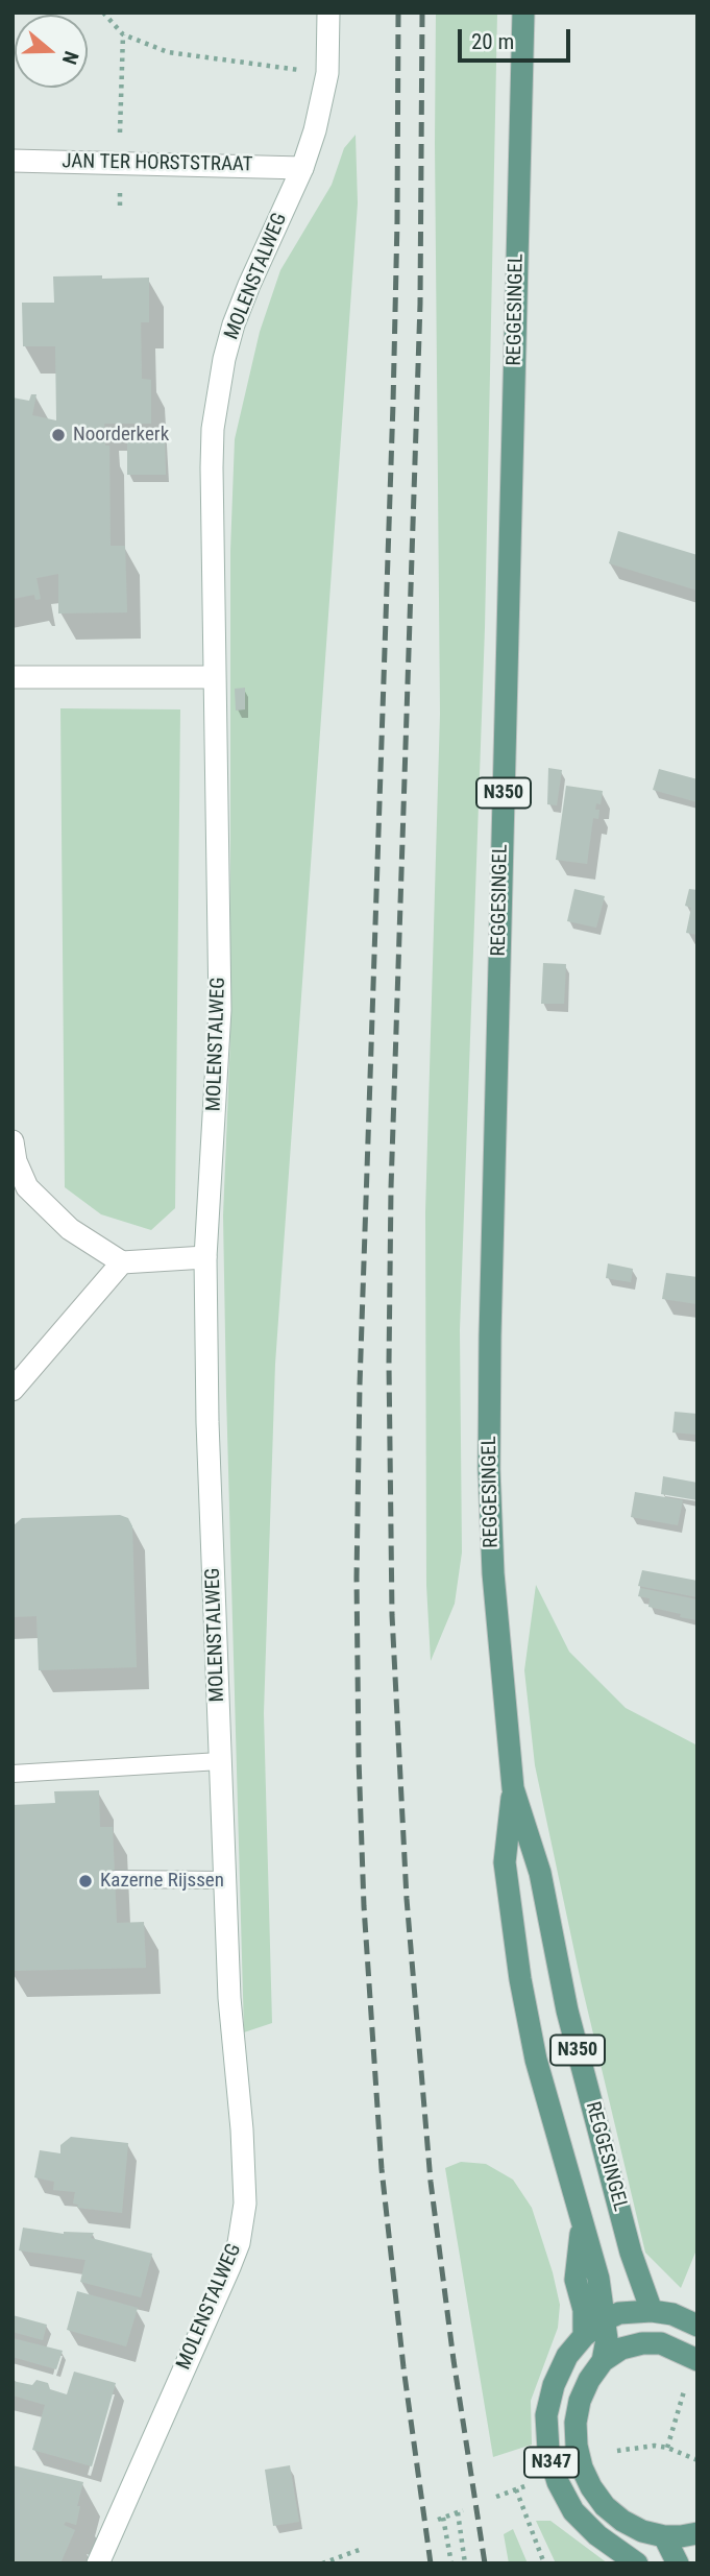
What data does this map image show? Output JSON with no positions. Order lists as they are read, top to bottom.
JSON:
{
  "streets": {
    "main road": ["REGGESINGEL", "N350", "N347"],
    "street": ["JAN TER HORSTSTRAAT", "MOLENSTALWEG"]
  },
  "crossings": [
    ["JAN TER HORSTSTRAAT", "MOLENSTALWEG"],
    ["REGGESINGEL", "N347"]
  ],
  "places": ["Noorderkerk", "Kazerne Rijssen"],
  "scale_bar": "20 m",
  "north": "right"
}
